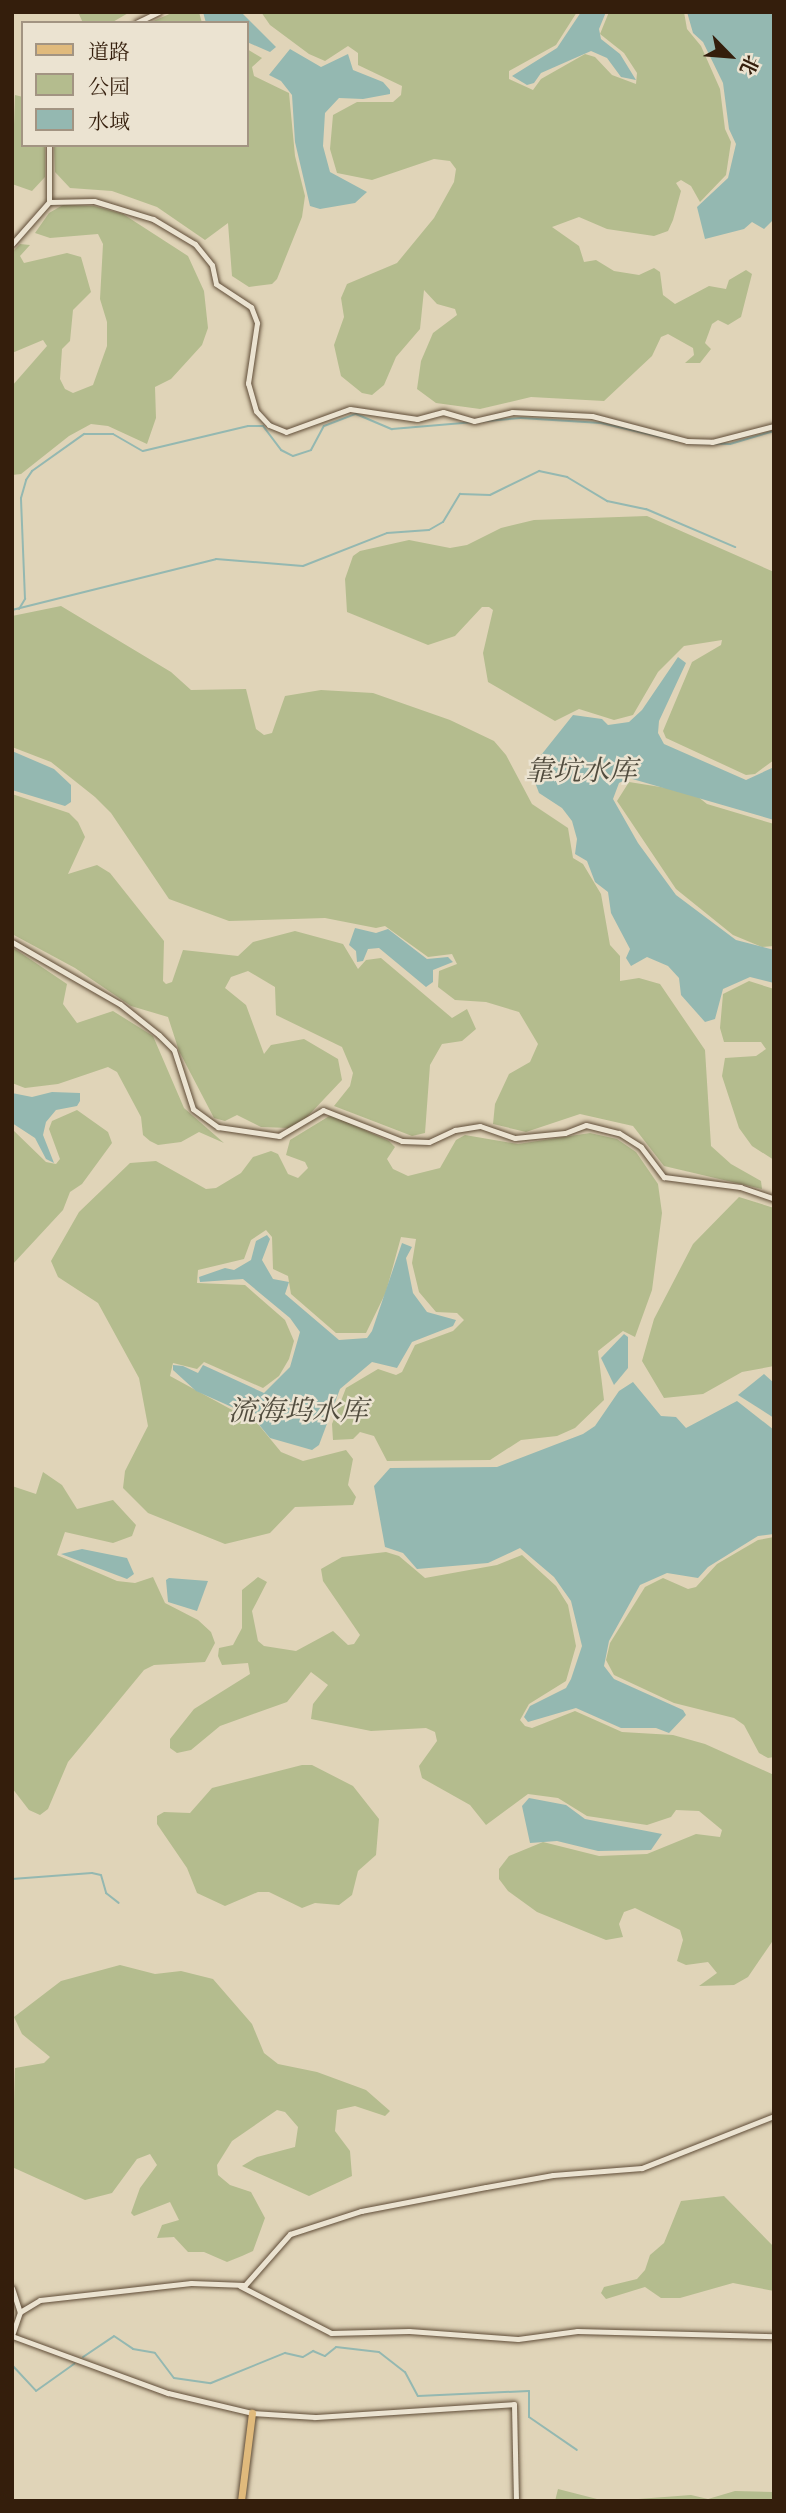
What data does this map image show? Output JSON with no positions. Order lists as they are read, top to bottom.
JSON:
{
  "water": ["靠坑水库", "流海坞水库"],
  "legend": ["道路", "公园", "水域"],
  "north": "bottom right"
}
